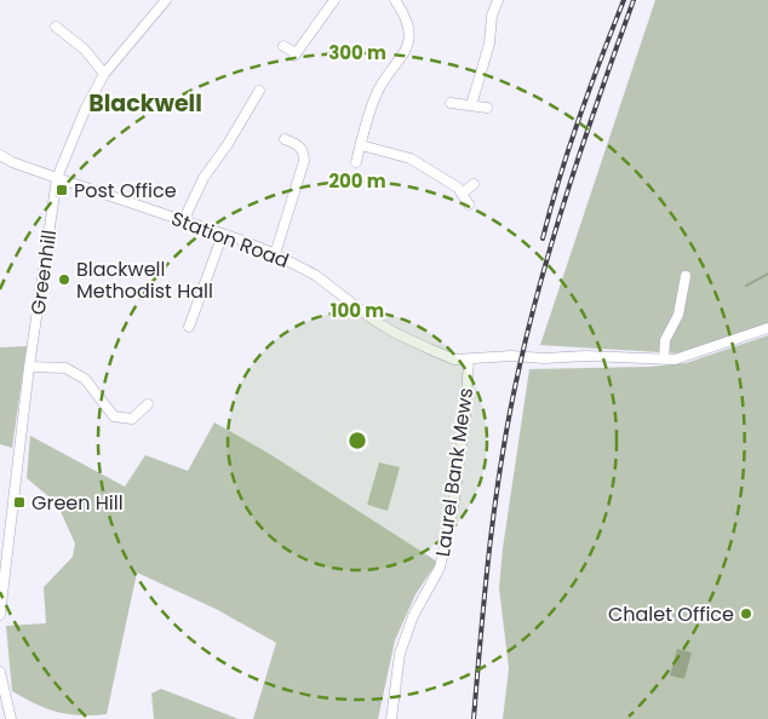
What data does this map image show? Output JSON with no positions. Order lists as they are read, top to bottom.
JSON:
{
  "streets": {
    "street": ["Station Road", "Greenhill", "Laurel Bank Mews"]
  },
  "crossings": [
    ["Station Road", "Greenhill"],
    ["Station Road", "Laurel Bank Mews"]
  ],
  "districts": ["Blackwell"],
  "places": {
    "transit": ["Post Office", "Green Hill"],
    "other": ["Blackwell Methodist Hall", "Chalet Office"]
  },
  "rings": ["300 m", "200 m", "100 m"]
}
